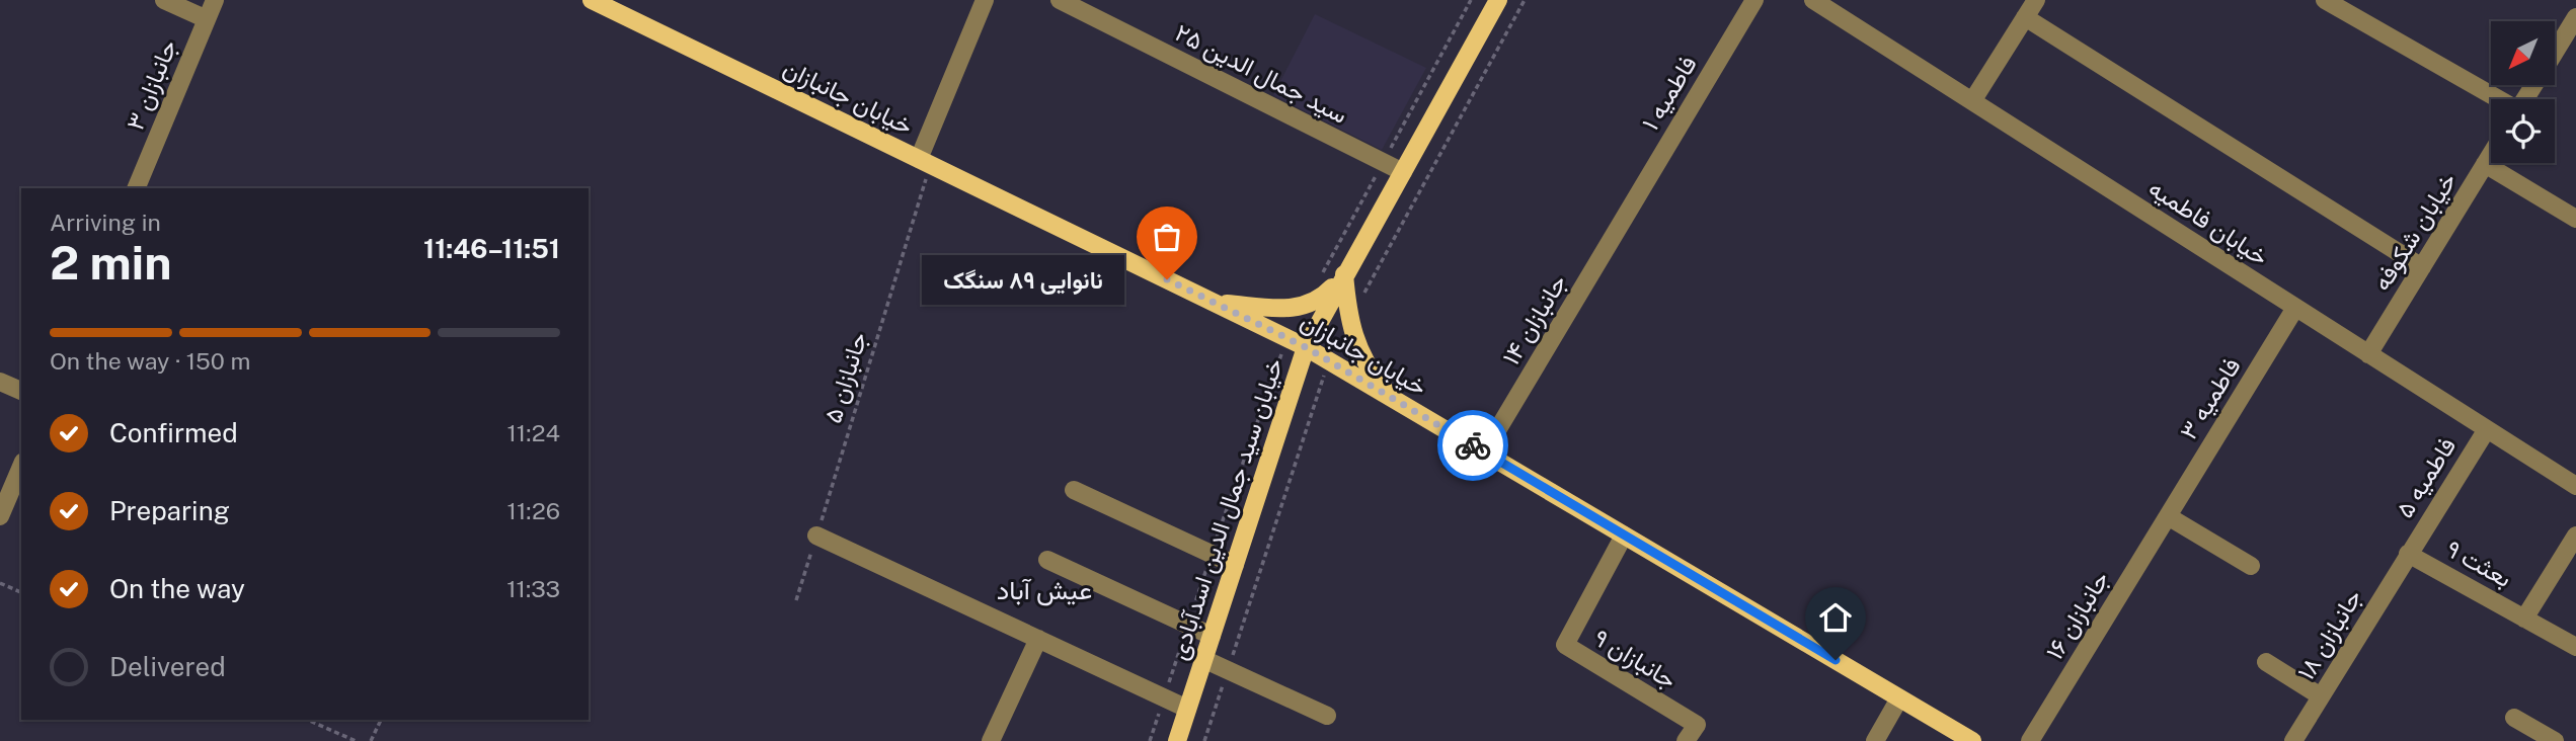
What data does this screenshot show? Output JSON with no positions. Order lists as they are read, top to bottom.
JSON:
{
  "streets": {
    "main road": ["خیابان جانبازان", "خیابان سید جمال الدین اسدآبادی"],
    "street": [
      "سید جمال الدین ۲۵",
      "جانبازان ۳",
      "فاطمیه ۱",
      "خیابان فاطمیه",
      "خیابان شکوفه",
      "جانبازان ۱۴",
      "فاطمیه ۳",
      "فاطمیه ۵",
      "بعثت ۹",
      "جانبازان ۱۶",
      "جانبازان ۱۸",
      "جانبازان ۹"
    ],
    "path": ["جانبازان ۵"]
  },
  "crossings": [
    ["سید جمال الدین ۲۵", "خیابان سید جمال الدین اسدآبادی"],
    ["فاطمیه ۱", "جانبازان ۱۴"],
    ["خیابان جانبازان", "جانبازان ۱۴"],
    ["خیابان جانبازان", "جانبازان ۵"],
    ["خیابان جانبازان", "خیابان سید جمال الدین اسدآبادی"],
    ["خیابان جانبازان", "جانبازان ۹"],
    ["خیابان فاطمیه", "خیابان شکوفه"],
    ["خیابان فاطمیه", "فاطمیه ۳"],
    ["خیابان فاطمیه", "فاطمیه ۵"],
    ["فاطمیه ۳", "جانبازان ۱۶"],
    ["فاطمیه ۵", "بعثت ۹"],
    ["فاطمیه ۵", "جانبازان ۱۸"],
    ["بعثت ۹", "جانبازان ۱۸"]
  ],
  "districts": ["عیش آباد"],
  "places": ["نانوایی ۸۹ سنگک"],
  "north": "bottom left",
  "page": {
    "heading": ["2 min", "Arriving in", "11:46–11:51"],
    "bubble": "نانوایی ۸۹ سنگک",
    "bar": "On the way · 150 m",
    "list": [
      ["Confirmed", "11:24"],
      ["Preparing", "11:26"],
      ["On the way", "11:33"],
      "Delivered"
    ]
  }
}
